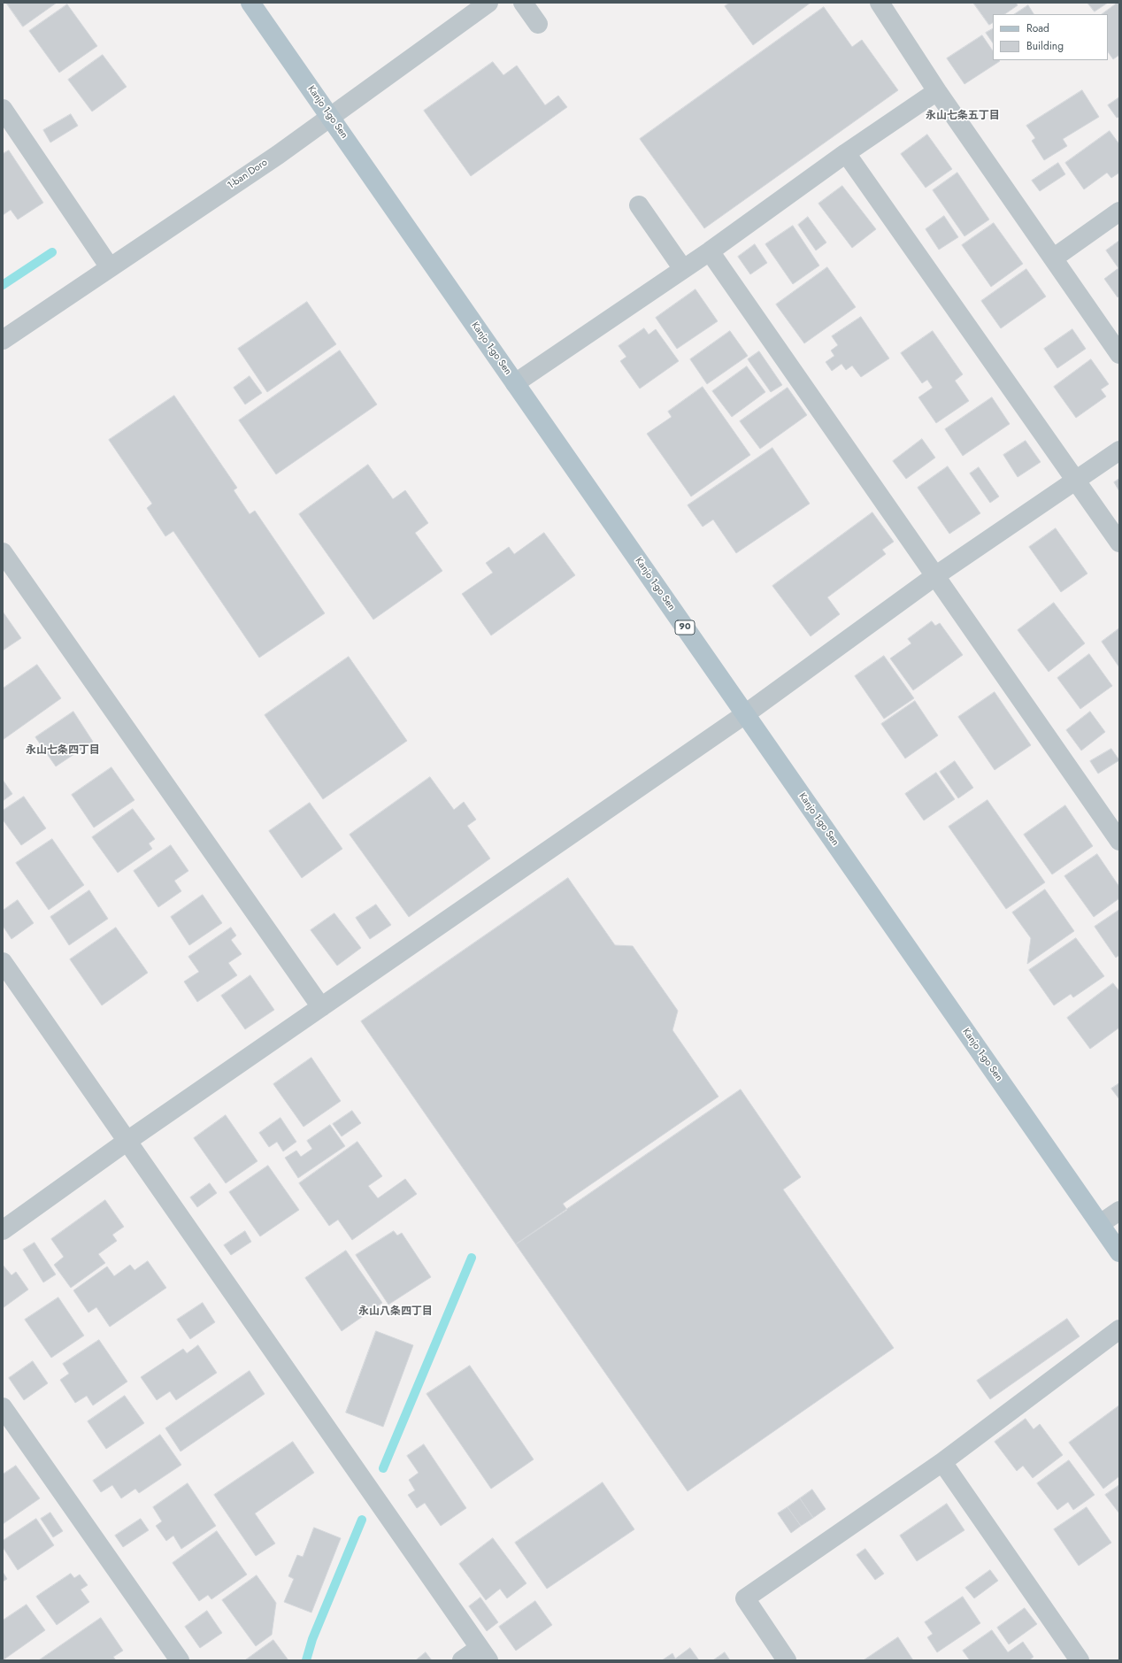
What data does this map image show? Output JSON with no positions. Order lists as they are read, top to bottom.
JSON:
{
  "streets": {
    "main road": ["Kanjo 1-go Sen", "90"],
    "street": ["1-ban Doro"]
  },
  "crossings": [
    ["Kanjo 1-go Sen", "1-ban Doro"]
  ],
  "districts": ["永山七条五丁目", "永山七条四丁目", "永山八条四丁目"],
  "legend": ["Road", "Building"]
}
